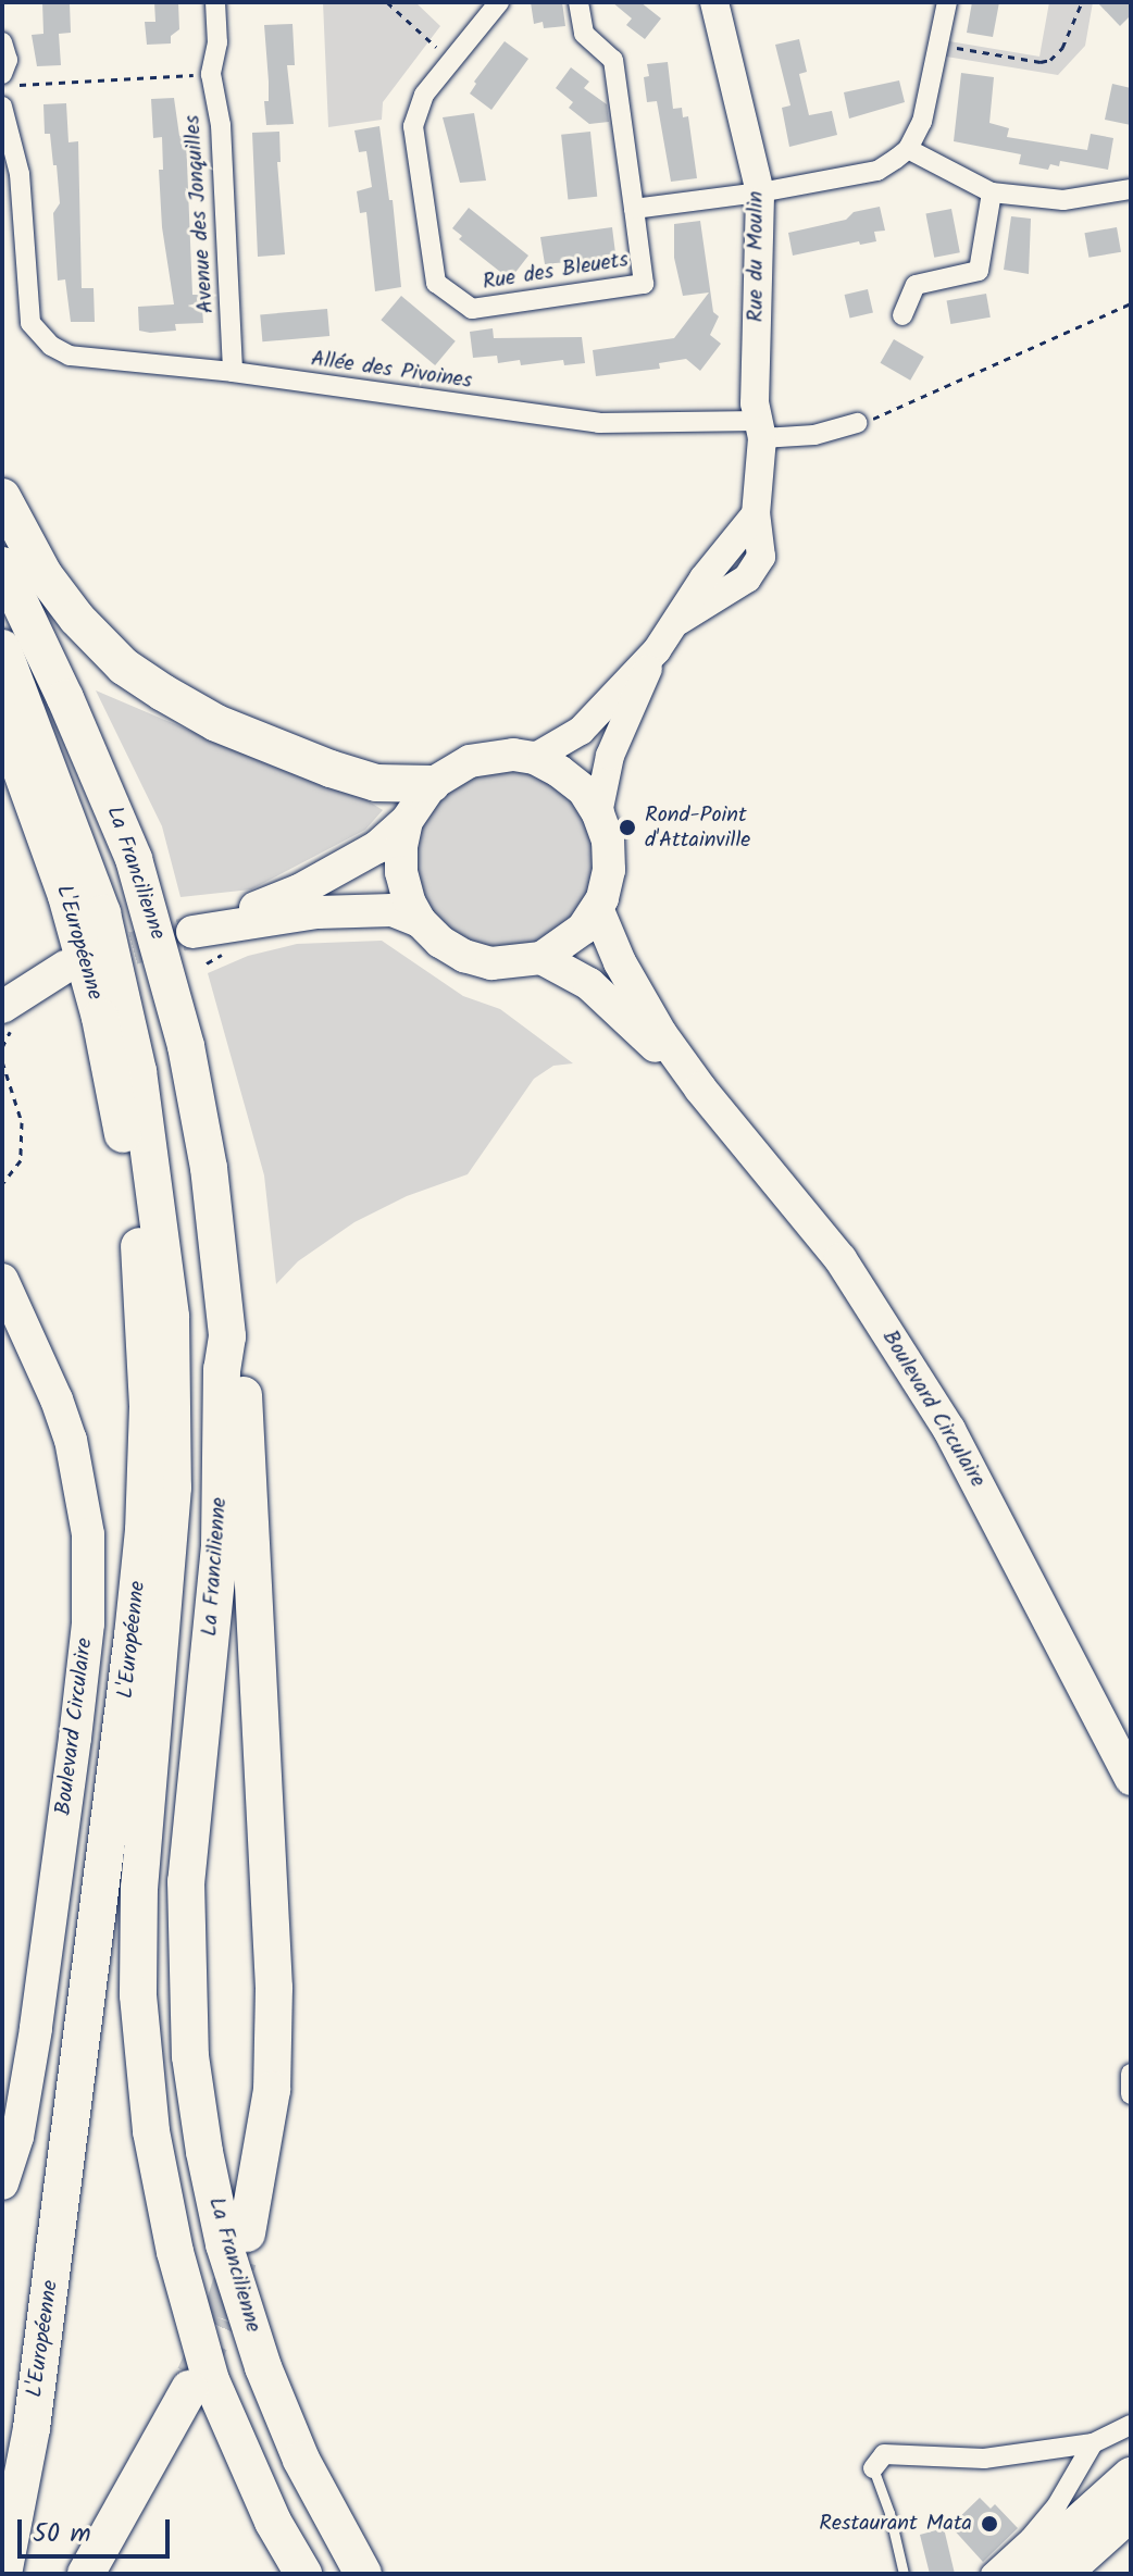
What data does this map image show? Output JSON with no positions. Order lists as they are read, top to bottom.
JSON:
{
  "streets": {
    "highway": ["La Francilienne", "L'Européenne"],
    "main road": ["Boulevard Circulaire"],
    "street": [
      "Avenue des Jonquilles",
      "Rue du Moulin",
      "Rue des Bleuets",
      "Allée des Pivoines"
    ]
  },
  "crossings": [
    ["Avenue des Jonquilles", "Allée des Pivoines"],
    ["Rue du Moulin", "Allée des Pivoines"],
    ["Rue du Moulin", "Boulevard Circulaire"]
  ],
  "places": ["Rond-Point d'Attainville", "Restaurant Mata"],
  "scale_bar": "50 m"
}
